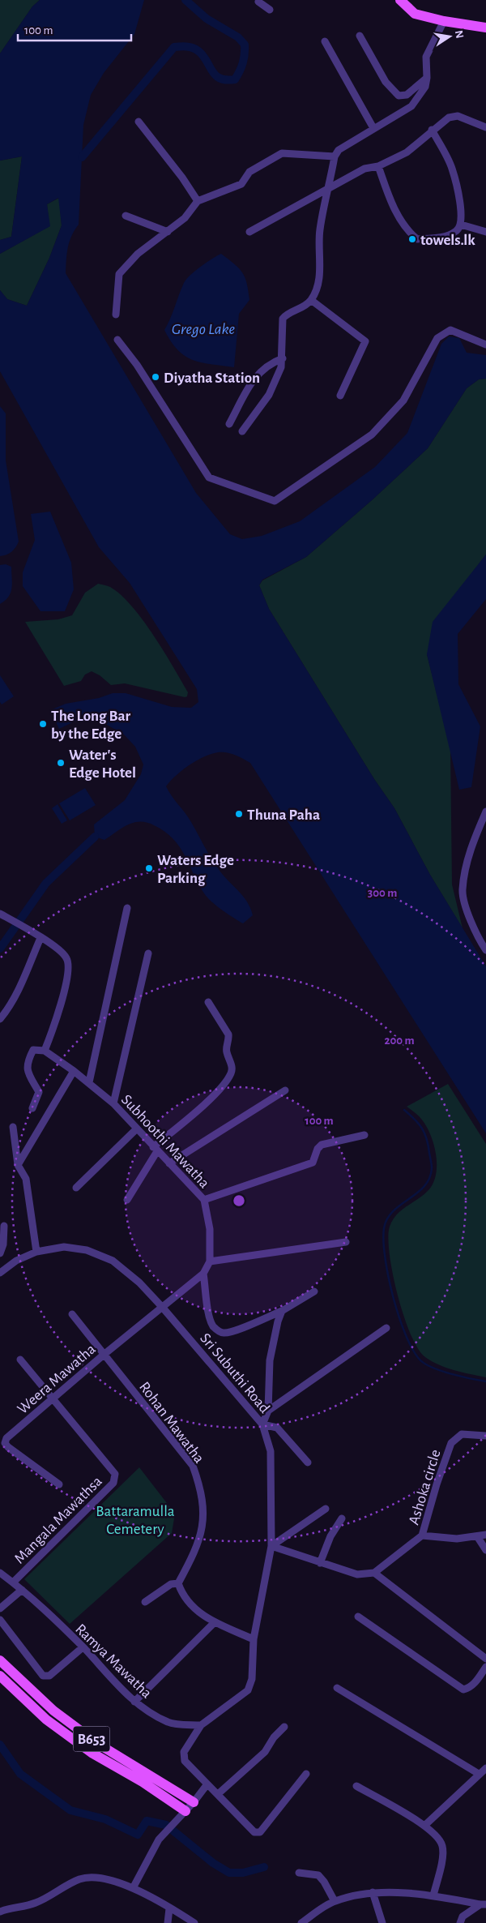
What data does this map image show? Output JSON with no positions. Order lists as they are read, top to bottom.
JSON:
{
  "streets": {
    "main road": ["B653"],
    "street": [
      "Subhoothi Mawatha",
      "Sri Subuthi Road",
      "Weera Mawatha",
      "Rohan Mawatha",
      "Ashoka circle",
      "Mangala Mawathsa",
      "Ramya Mawatha"
    ]
  },
  "crossings": [
    ["Subhoothi Mawatha", "Sri Subuthi Road"],
    ["Subhoothi Mawatha", "Weera Mawatha"],
    ["Sri Subuthi Road", "Weera Mawatha"],
    ["Sri Subuthi Road", "Ramya Mawatha"],
    ["Weera Mawatha", "Rohan Mawatha"],
    ["Weera Mawatha", "Mangala Mawathsa"],
    ["Mangala Mawathsa", "Ramya Mawatha"]
  ],
  "water": ["Grego Lake"],
  "parks": ["Battaramulla Cemetery"],
  "places": [
    "towels.lk",
    "Diyatha Station",
    "The Long Bar by the Edge",
    "Water's Edge Hotel",
    "Thuna Paha",
    "Waters Edge Parking"
  ],
  "scale_bar": "100 m",
  "north": "right",
  "rings": ["300 m", "200 m", "100 m"]
}
